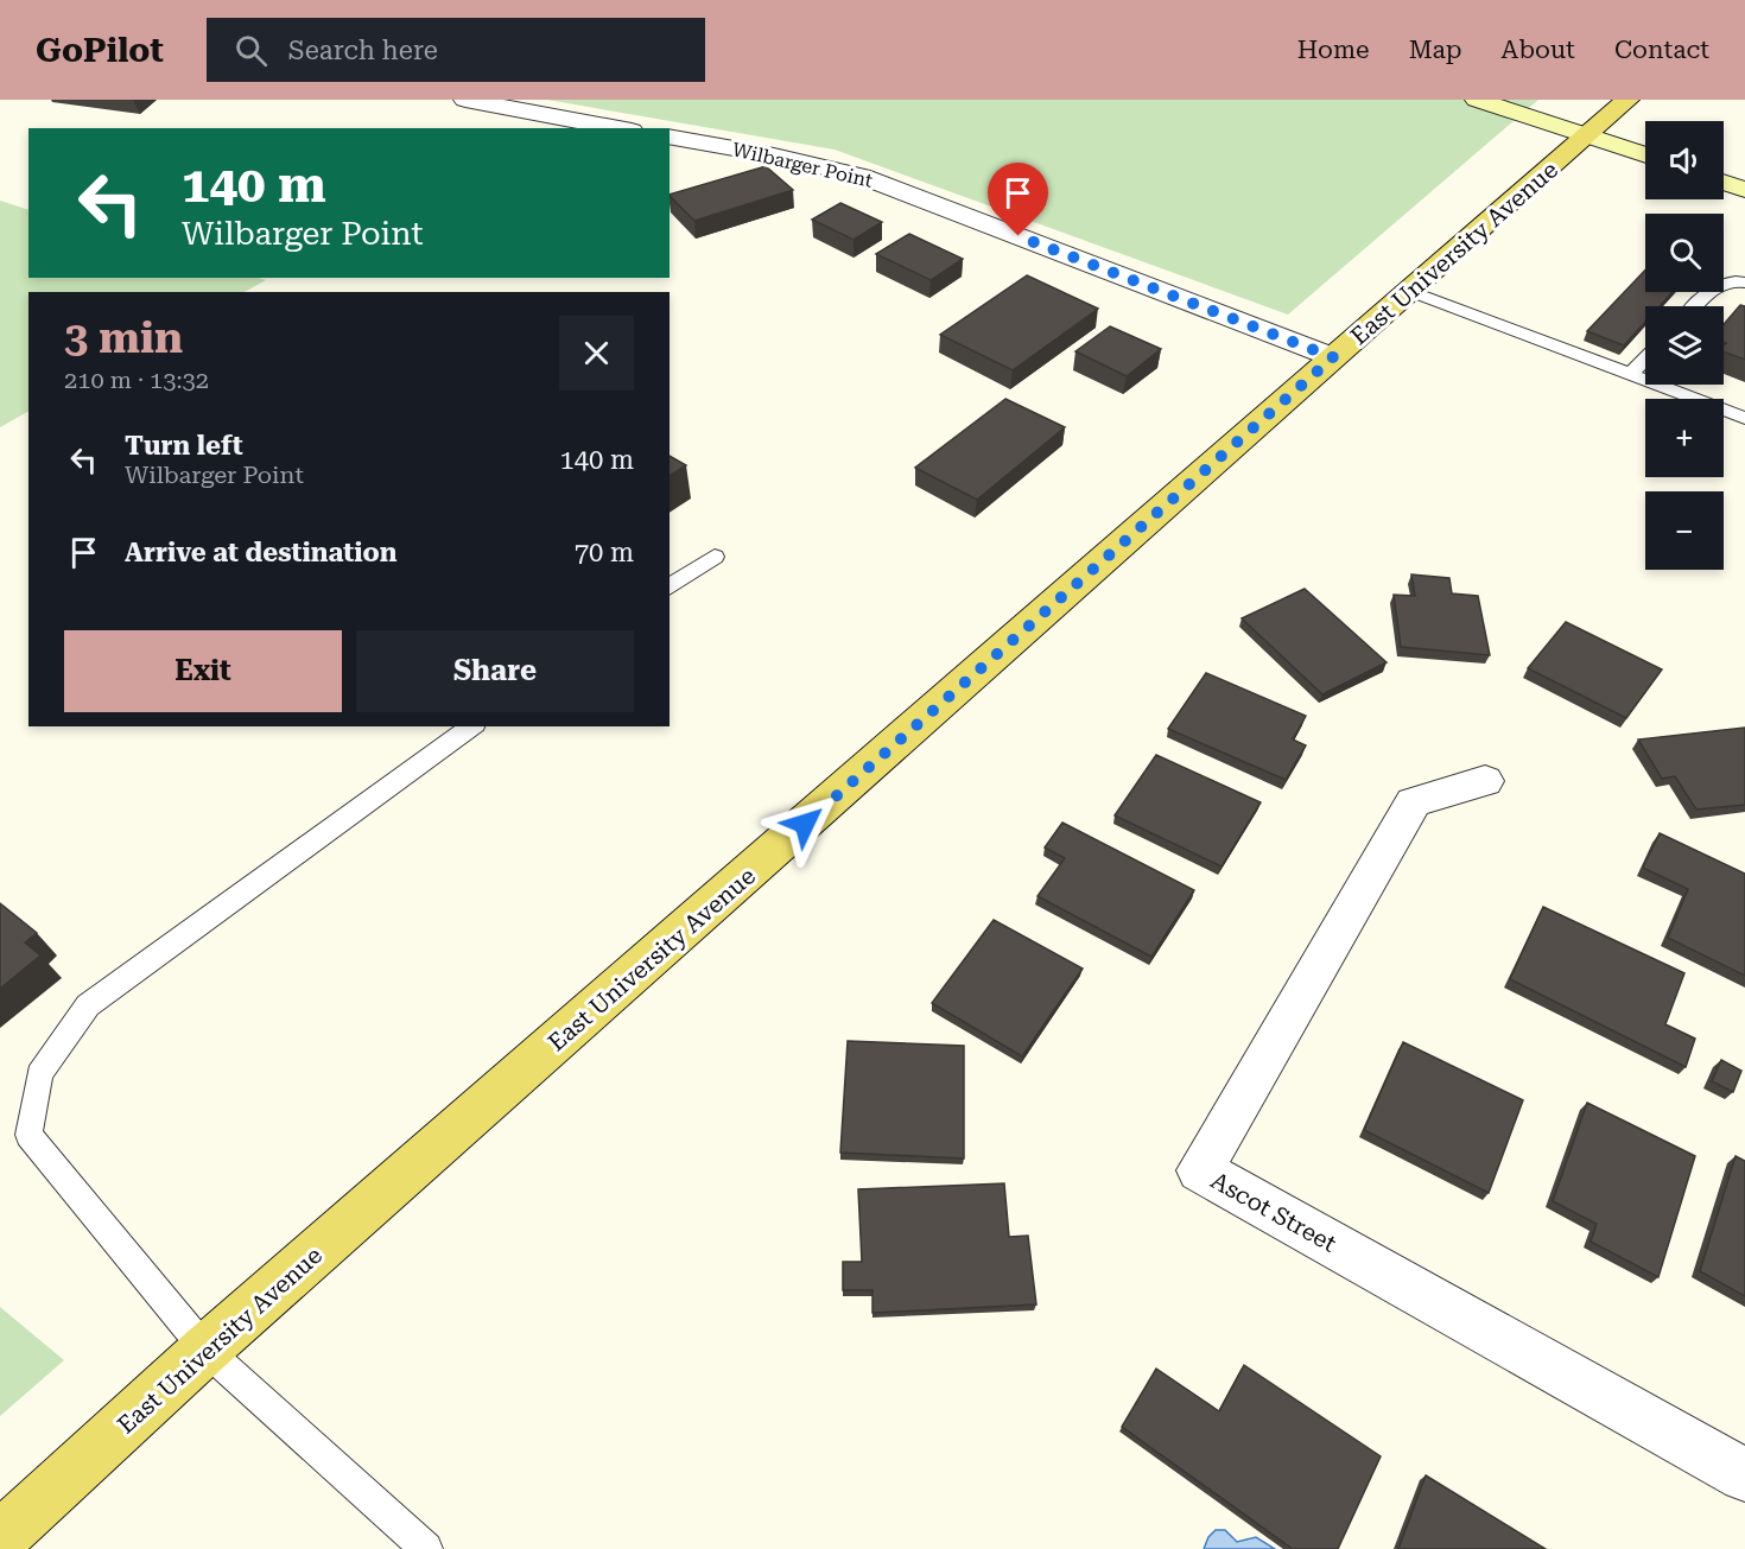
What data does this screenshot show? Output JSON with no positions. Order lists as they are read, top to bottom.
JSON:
{
  "streets": {
    "main road": ["East University Avenue"],
    "street": ["Wilbarger Point", "Ascot Street"]
  },
  "crossings": [
    ["Wilbarger Point", "East University Avenue"]
  ],
  "page": {
    "header": "GoPilot",
    "search": "Search here",
    "nav": [
      "Home",
      "Map",
      "About",
      "Contact"
    ],
    "map_buttons": ["+", "−"],
    "turn": ["140 m", "Wilbarger Point"],
    "heading": ["3 min", "210 m · 13:32"],
    "list": [
      {
        "name": "Turn left",
        "note": "Wilbarger Point",
        "value": "140 m"
      },
      {
        "name": "Arrive at destination",
        "value": "70 m"
      }
    ],
    "buttons": ["Exit", "Share"]
  }
}
